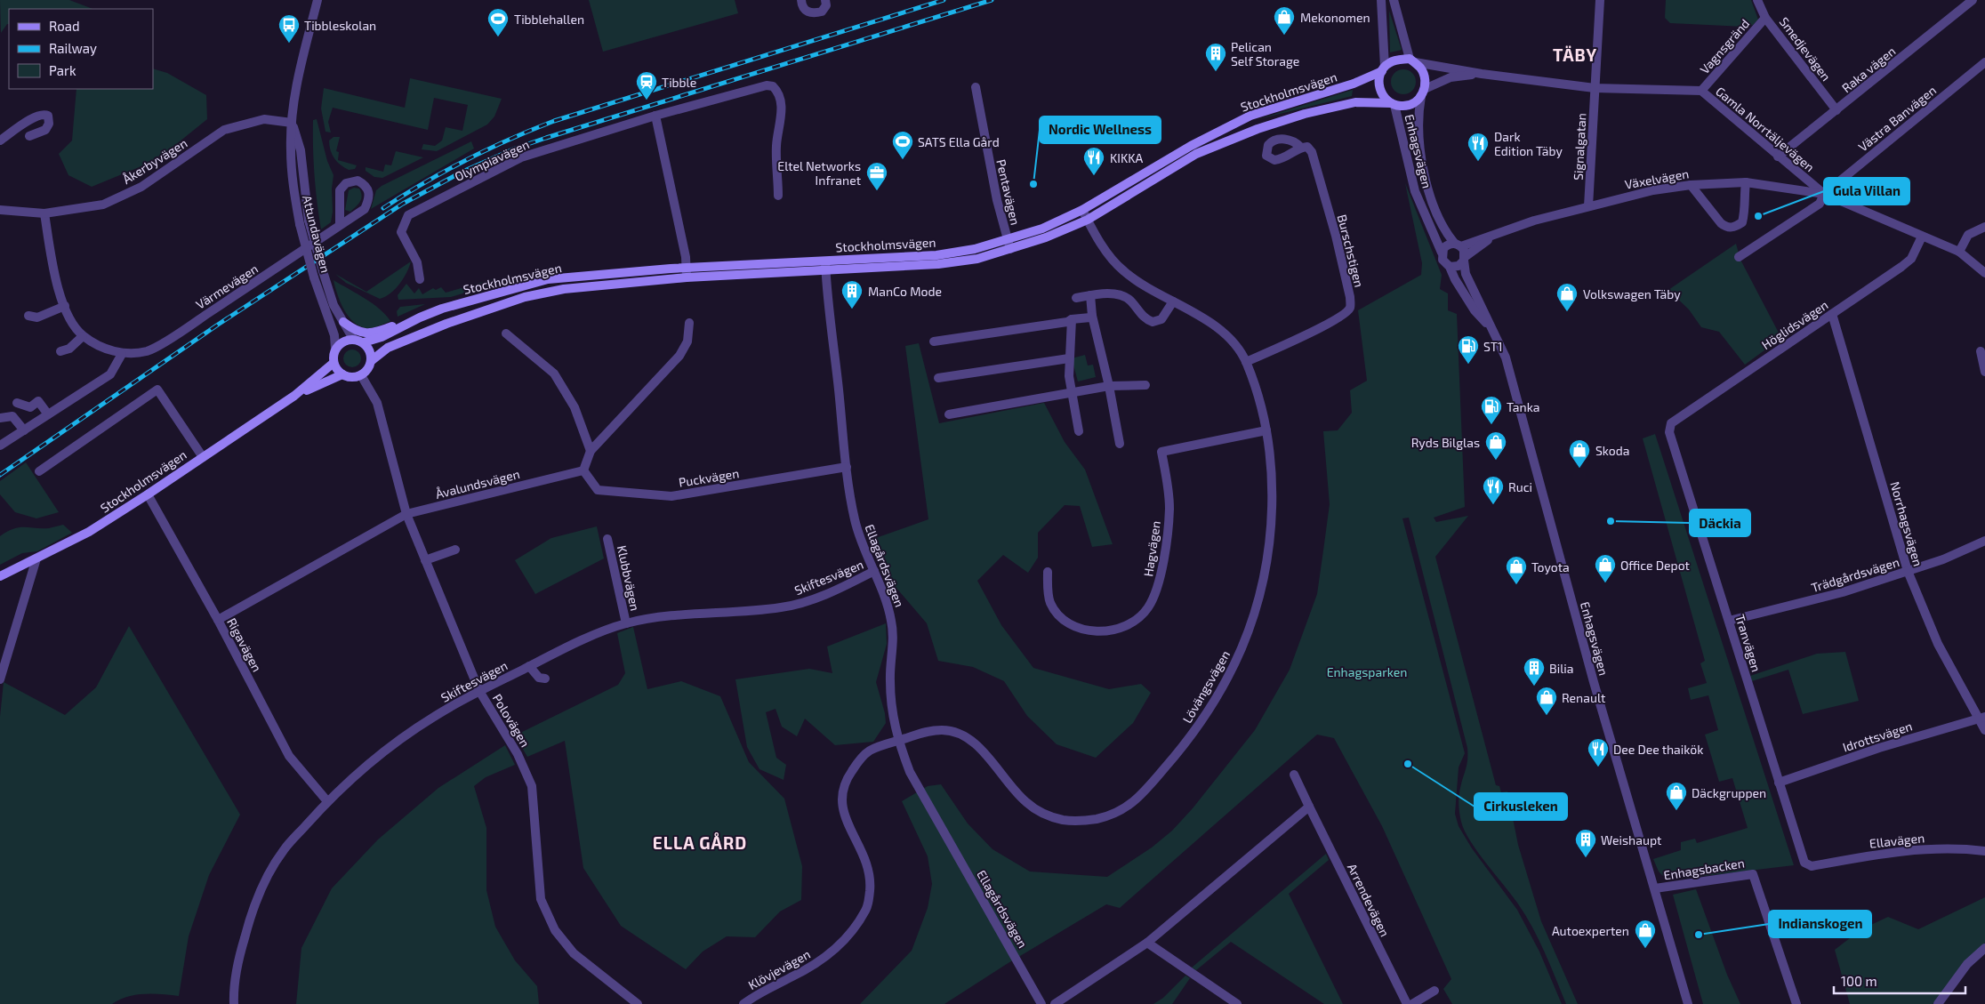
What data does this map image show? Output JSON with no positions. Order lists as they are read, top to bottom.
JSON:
{
  "streets": {
    "main road": ["Stockholmsvägen"],
    "street": [
      "Vagnsgränd",
      "Smedjevägen",
      "Raka vägen",
      "Västra Banvägen",
      "Gamla Norrtäljevägen",
      "Signalgatan",
      "Enhagsvägen",
      "Olympiavägen",
      "Åkerbyvägen",
      "Växelvägen",
      "Pentavägen",
      "Attundavägen",
      "Burschstigen",
      "Värmevägen",
      "Höglidsvägen",
      "Puckvägen",
      "Åvalundsvägen",
      "Norrhagsvägen",
      "Hagvägen",
      "Ellagårdsvägen",
      "Trädgårdsvägen",
      "Skiftesvägen",
      "Klubbvägen",
      "Tranvägen",
      "Rigavägen",
      "Lövängsvägen",
      "Polovägen",
      "Idrottsvägen",
      "Ellavägen",
      "Enhagsbacken",
      "Arrendevägen",
      "Klövjevägen"
    ]
  },
  "crossings": [
    ["Vagnsgränd", "Smedjevägen"],
    ["Vagnsgränd", "Gamla Norrtäljevägen"],
    ["Smedjevägen", "Raka vägen"],
    ["Raka vägen", "Gamla Norrtäljevägen"],
    ["Stockholmsvägen", "Gamla Norrtäljevägen"],
    ["Stockholmsvägen", "Enhagsvägen"],
    ["Stockholmsvägen", "Pentavägen"],
    ["Stockholmsvägen", "Attundavägen"],
    ["Stockholmsvägen", "Ellagårdsvägen"],
    ["Stockholmsvägen", "Rigavägen"],
    ["Stockholmsvägen", "Lövängsvägen"],
    ["Stockholmsvägen", "Polovägen"],
    ["Västra Banvägen", "Gamla Norrtäljevägen"],
    ["Västra Banvägen", "Växelvägen"],
    ["Gamla Norrtäljevägen", "Signalgatan"],
    ["Gamla Norrtäljevägen", "Enhagsvägen"],
    ["Gamla Norrtäljevägen", "Växelvägen"],
    ["Gamla Norrtäljevägen", "Höglidsvägen"],
    ["Signalgatan", "Växelvägen"],
    ["Enhagsvägen", "Enhagsbacken"],
    ["Åkerbyvägen", "Attundavägen"],
    ["Åkerbyvägen", "Värmevägen"],
    ["Attundavägen", "Polovägen"],
    ["Burschstigen", "Lövängsvägen"],
    ["Höglidsvägen", "Norrhagsvägen"],
    ["Höglidsvägen", "Tranvägen"],
    ["Puckvägen", "Åvalundsvägen"],
    ["Puckvägen", "Ellagårdsvägen"],
    ["Åvalundsvägen", "Rigavägen"],
    ["Åvalundsvägen", "Polovägen"],
    ["Norrhagsvägen", "Trädgårdsvägen"],
    ["Norrhagsvägen", "Idrottsvägen"],
    ["Hagvägen", "Lövängsvägen"],
    ["Ellagårdsvägen", "Skiftesvägen"],
    ["Ellagårdsvägen", "Lövängsvägen"],
    ["Ellagårdsvägen", "Klövjevägen"],
    ["Trädgårdsvägen", "Tranvägen"],
    ["Skiftesvägen", "Klubbvägen"],
    ["Skiftesvägen", "Rigavägen"],
    ["Skiftesvägen", "Polovägen"],
    ["Tranvägen", "Idrottsvägen"],
    ["Tranvägen", "Ellavägen"],
    ["Lövängsvägen", "Klövjevägen"]
  ],
  "districts": ["TÄBY", "ELLA GÅRD"],
  "parks": ["Enhagsparken"],
  "places": {
    "shop": [
      "Mekonomen",
      "Volkswagen Täby",
      "Ryds Bilglas",
      "Skoda",
      "Office Depot",
      "Toyota",
      "Renault",
      "Däckgruppen",
      "Autoexperten"
    ],
    "sports": ["Tibblehallen", "SATS Ella Gård"],
    "bus stop": ["Tibbleskolan"],
    "building": [
      "Pelican Self Storage",
      "ManCo Mode",
      "Bilia",
      "Weishaupt"
    ],
    "station": ["Tibble"],
    "restaurant": [
      "Dark Edition Täby",
      "KIKKA",
      "Ruci",
      "Dee Dee thaikök"
    ],
    "other": [
      "Nordic Wellness",
      "Gula Villan",
      "Däckia",
      "Cirkusleken",
      "Indianskogen"
    ],
    "office": ["Eltel Networks Infranet"],
    "fuel station": ["ST1", "Tanka"]
  },
  "legend": ["Road", "Railway", "Park"],
  "scale_bar": "100 m"
}
